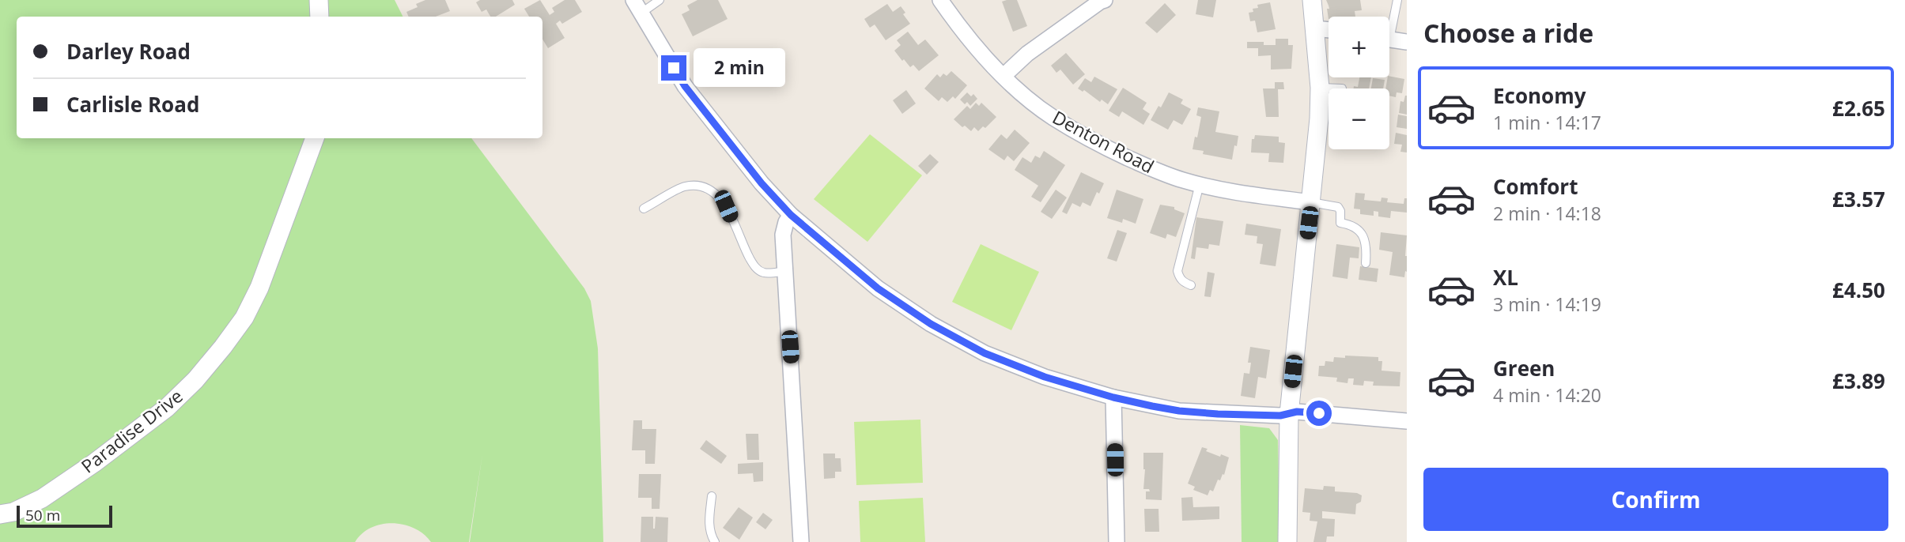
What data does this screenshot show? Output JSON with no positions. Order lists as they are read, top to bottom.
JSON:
{
  "streets": {
    "street": ["Denton Road", "Paradise Drive"]
  },
  "scale_bar": "50 m",
  "page": {
    "heading": "Choose a ride",
    "map_buttons": ["+", "−"],
    "banner": ["Darley Road", "Carlisle Road"],
    "bubble": "2 min",
    "list": [
      {
        "name": "Economy",
        "note": "1 min · 14:17",
        "value": "£2.65"
      },
      {
        "name": "Comfort",
        "note": "2 min · 14:18",
        "value": "£3.57"
      },
      {
        "name": "XL",
        "note": "3 min · 14:19",
        "value": "£4.50"
      },
      {
        "name": "Green",
        "note": "4 min · 14:20",
        "value": "£3.89"
      }
    ],
    "buttons": "Confirm",
    "scale": "50 m"
  }
}
